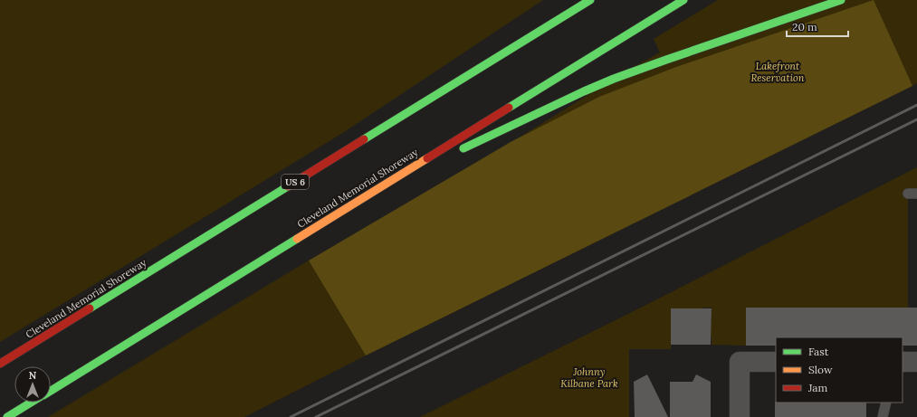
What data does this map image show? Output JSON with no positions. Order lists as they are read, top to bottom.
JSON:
{
  "streets": {
    "highway": ["US 6", "Cleveland Memorial Shoreway"]
  },
  "parks": ["Lakefront Reservation", "Johnny Kilbane Park"],
  "legend": ["Fast", "Slow", "Jam"],
  "scale_bar": "20 m",
  "north": "top"
}
